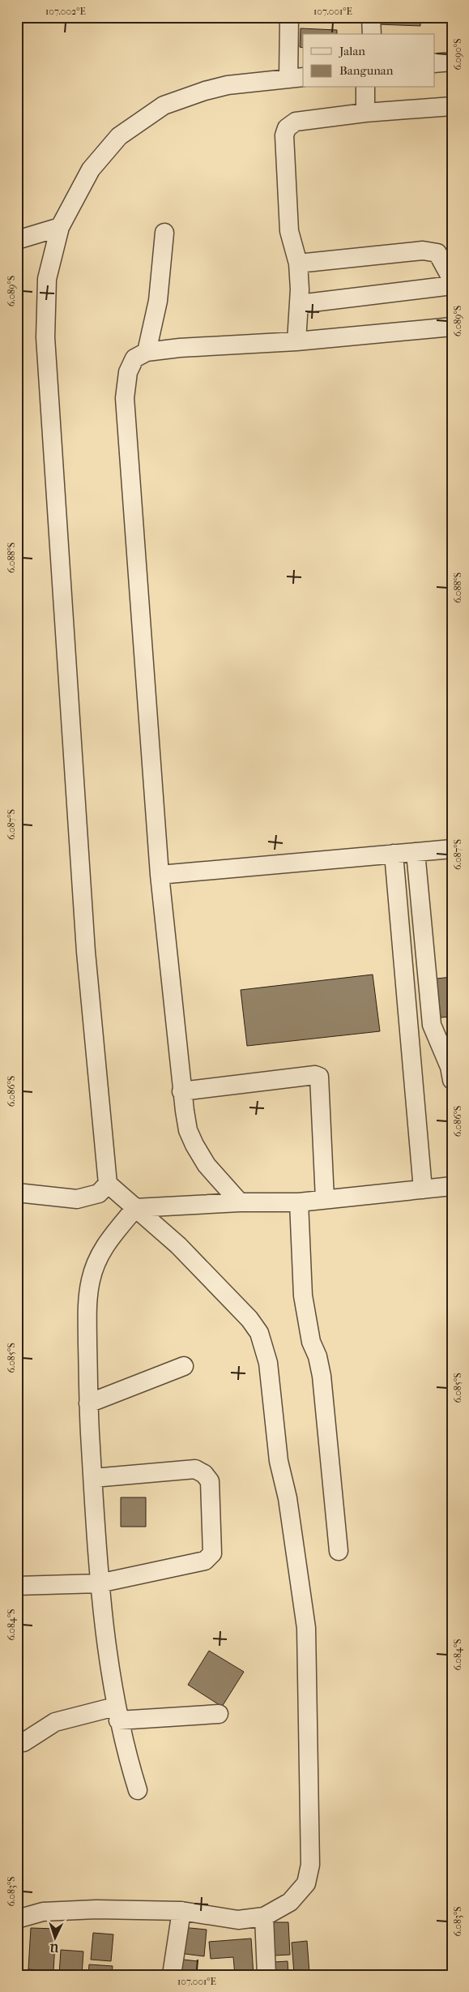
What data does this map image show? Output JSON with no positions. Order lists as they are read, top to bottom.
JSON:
{
  "legend": ["Jalan", "Bangunan"],
  "north": "bottom",
  "coordinates": [
    "107.002°E",
    "107.001°E",
    "6.090°S",
    "6.089°S",
    "6.088°S",
    "6.087°S",
    "6.086°S",
    "6.085°S",
    "6.084°S",
    "6.083°S"
  ]
}
